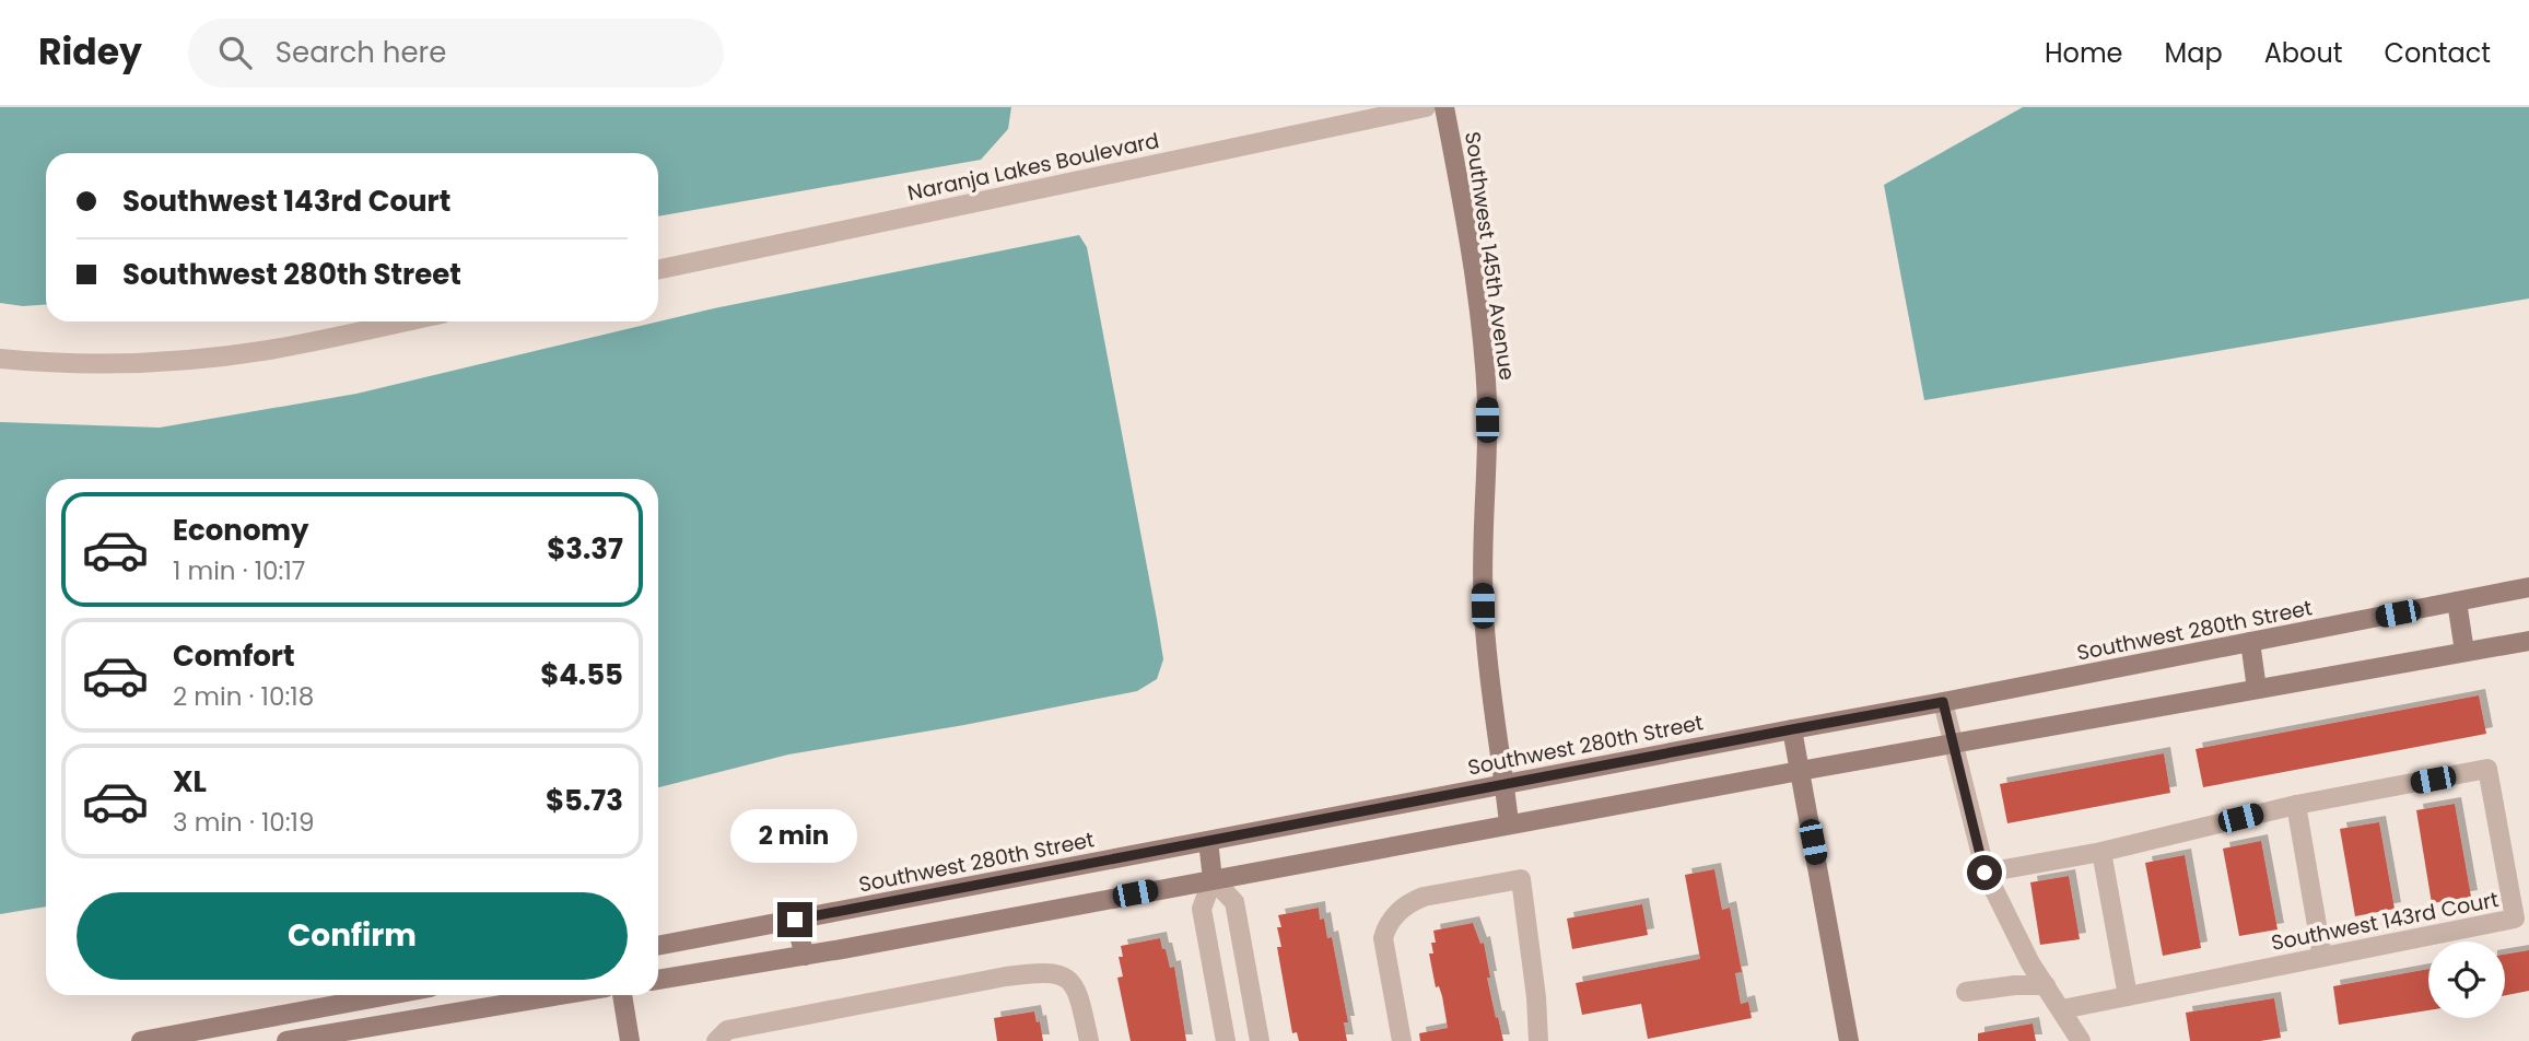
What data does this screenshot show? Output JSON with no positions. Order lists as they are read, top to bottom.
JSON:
{
  "streets": {
    "street": [
      "Naranja Lakes Boulevard",
      "Southwest 145th Avenue",
      "Southwest 280th Street",
      "Southwest 143rd Court"
    ]
  },
  "crossings": [
    ["Southwest 145th Avenue", "Southwest 280th Street"]
  ],
  "page": {
    "header": "Ridey",
    "search": "Search here",
    "nav": [
      "Home",
      "Map",
      "About",
      "Contact"
    ],
    "banner": ["Southwest 143rd Court", "Southwest 280th Street"],
    "list": [
      {
        "name": "Economy",
        "note": "1 min · 10:17",
        "value": "$3.37"
      },
      {
        "name": "Comfort",
        "note": "2 min · 10:18",
        "value": "$4.55"
      },
      {
        "name": "XL",
        "note": "3 min · 10:19",
        "value": "$5.73"
      }
    ],
    "bubble": "2 min",
    "buttons": "Confirm"
  }
}
